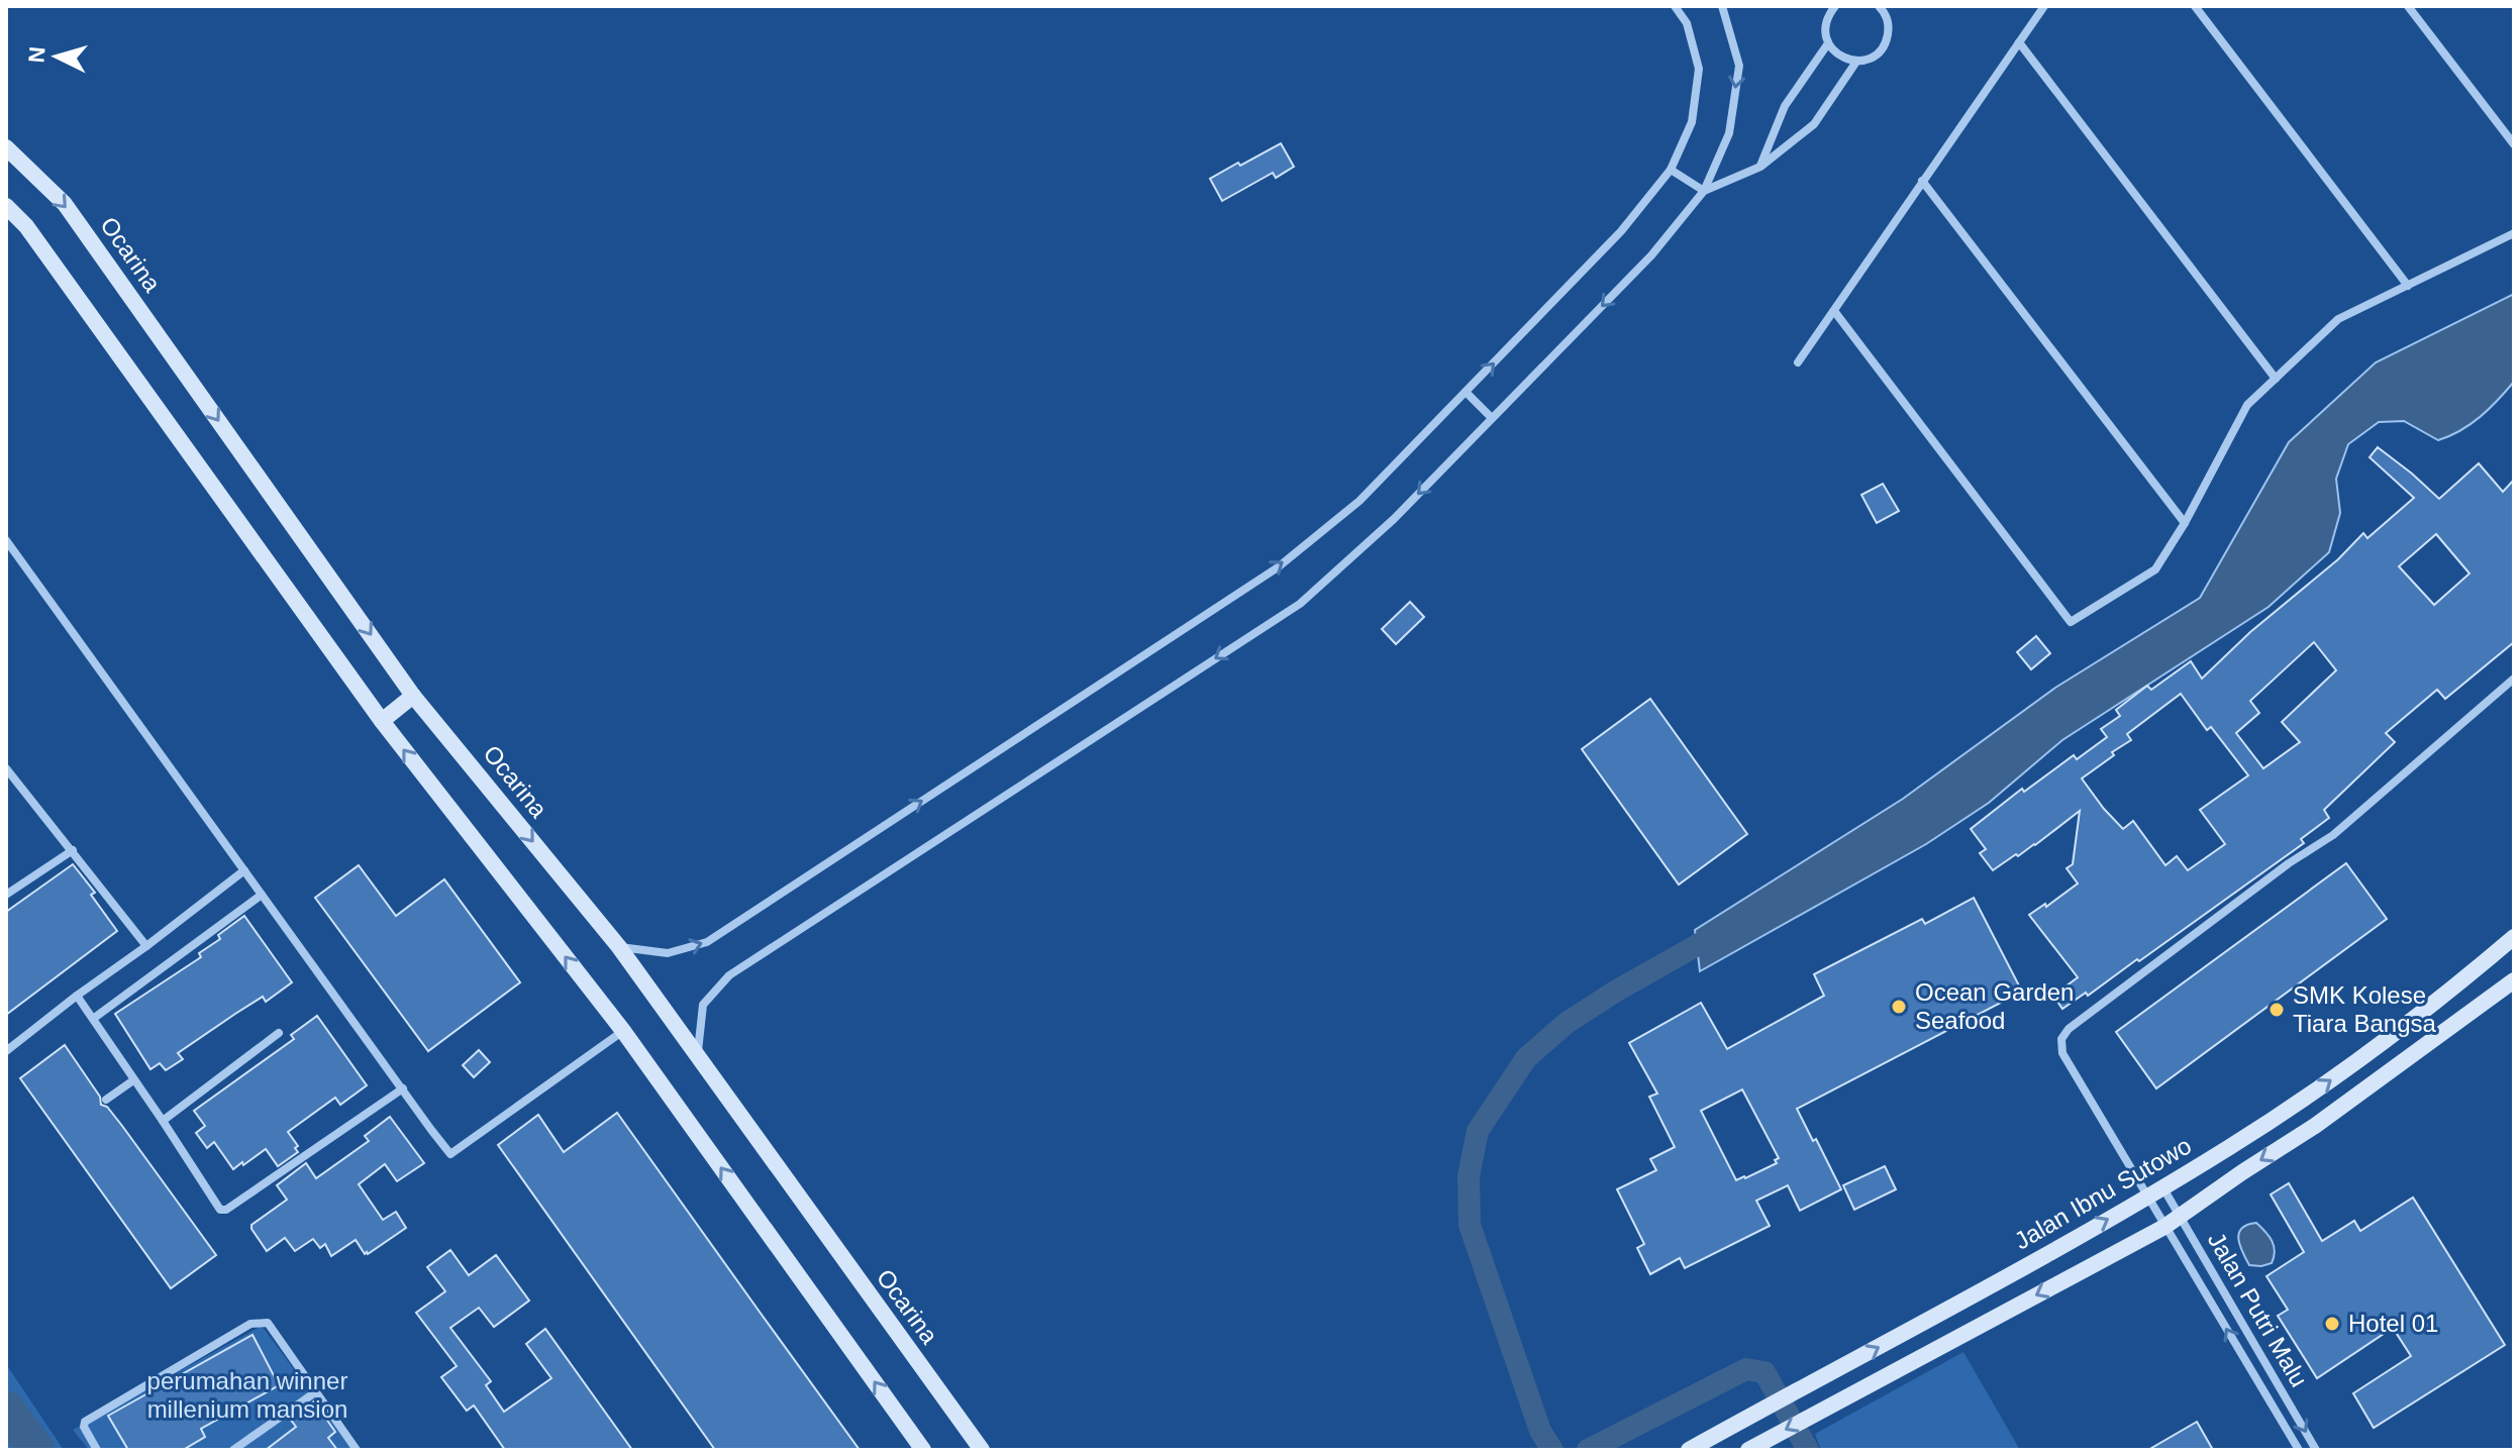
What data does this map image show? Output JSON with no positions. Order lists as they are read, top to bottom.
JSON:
{
  "streets": {
    "main road": ["Ocarina", "Jalan Ibnu Sutowo"],
    "street": ["Jalan Putri Malu"]
  },
  "crossings": [
    ["Jalan Ibnu Sutowo", "Jalan Putri Malu"]
  ],
  "parks": ["perumahan winner millenium mansion"],
  "places": ["Ocean Garden Seafood", "SMK Kolese Tiara Bangsa", "Hotel 01"],
  "north": "left"
}
